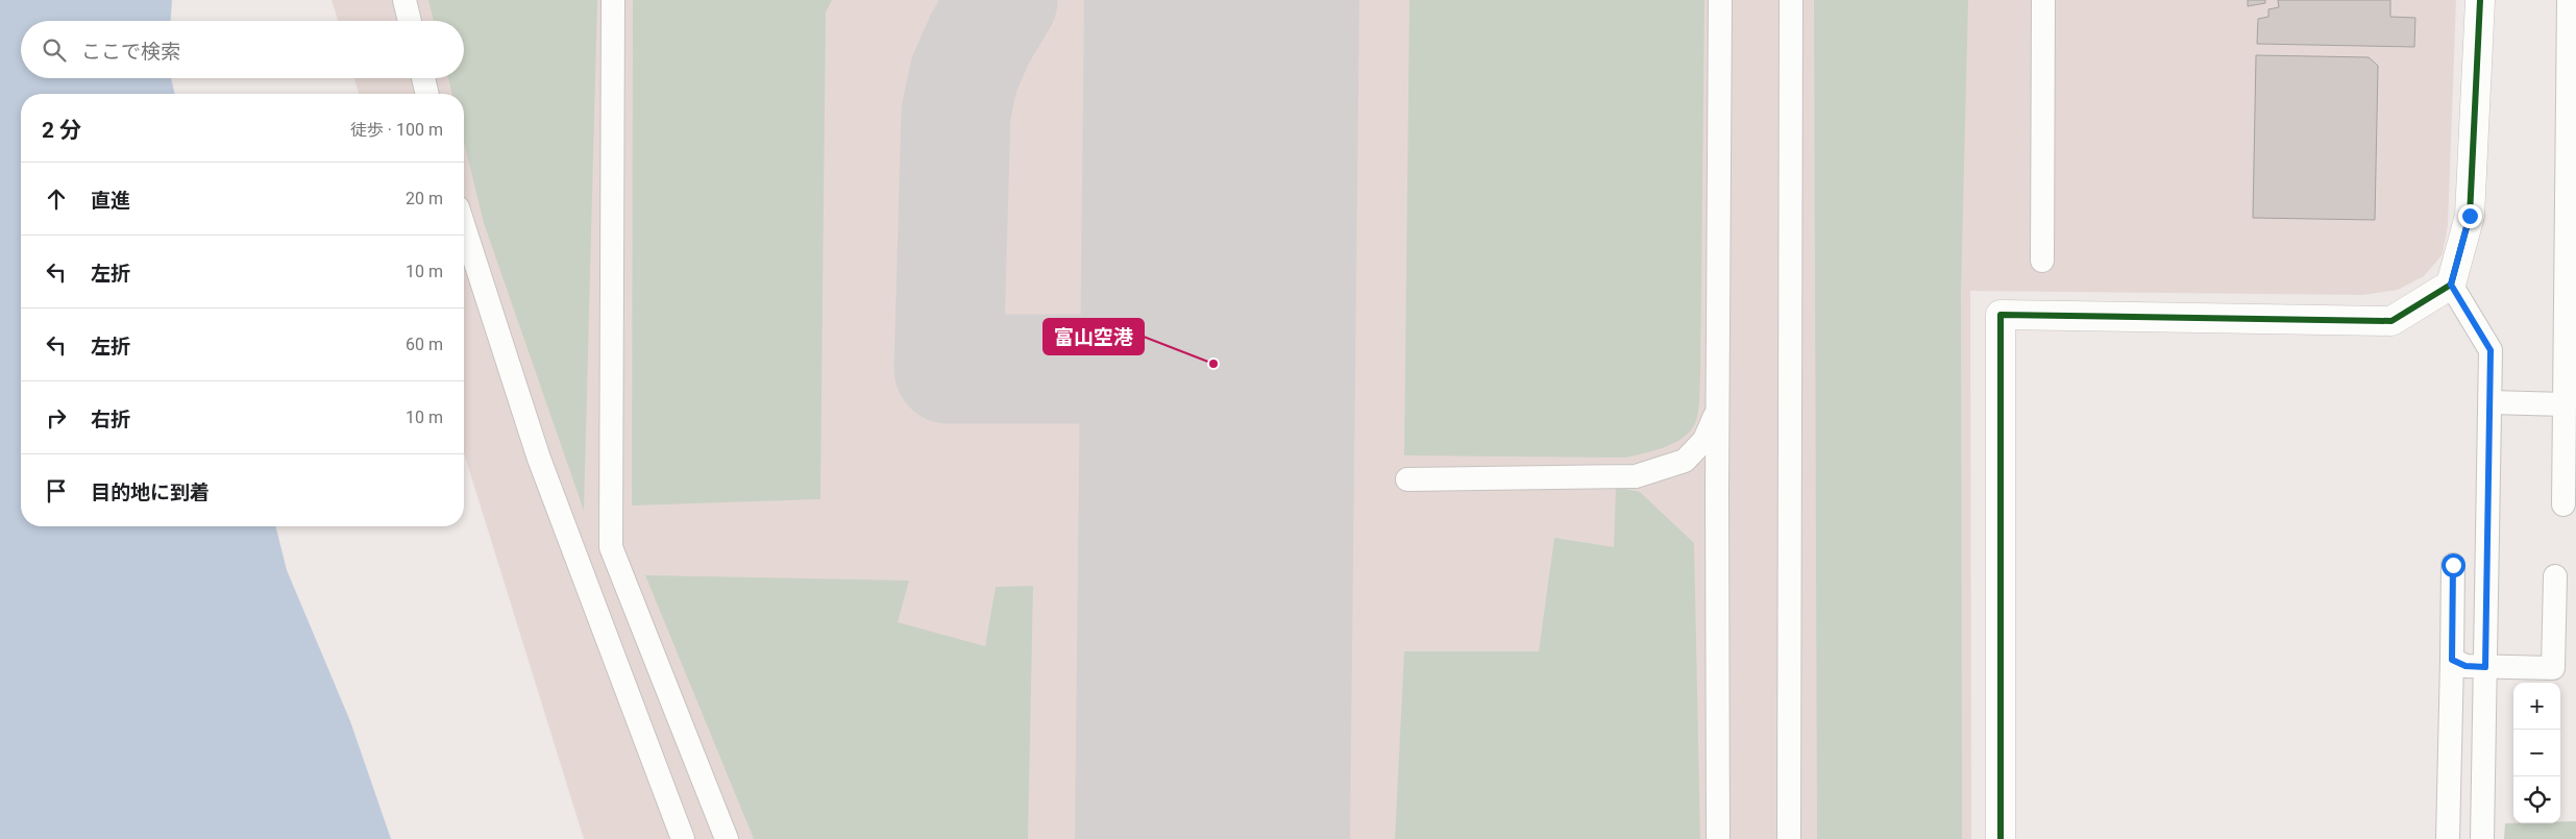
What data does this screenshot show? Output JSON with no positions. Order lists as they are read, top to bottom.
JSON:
{
  "places": ["富山空港"],
  "page": {
    "search": "ここで検索",
    "heading": ["2 分", "徒歩 · 100 m"],
    "list": [
      ["直進", "20 m"],
      ["左折", "10 m"],
      ["左折", "60 m"],
      ["右折", "10 m"],
      "目的地に到着"
    ],
    "map_buttons": ["+", "−"]
  }
}
